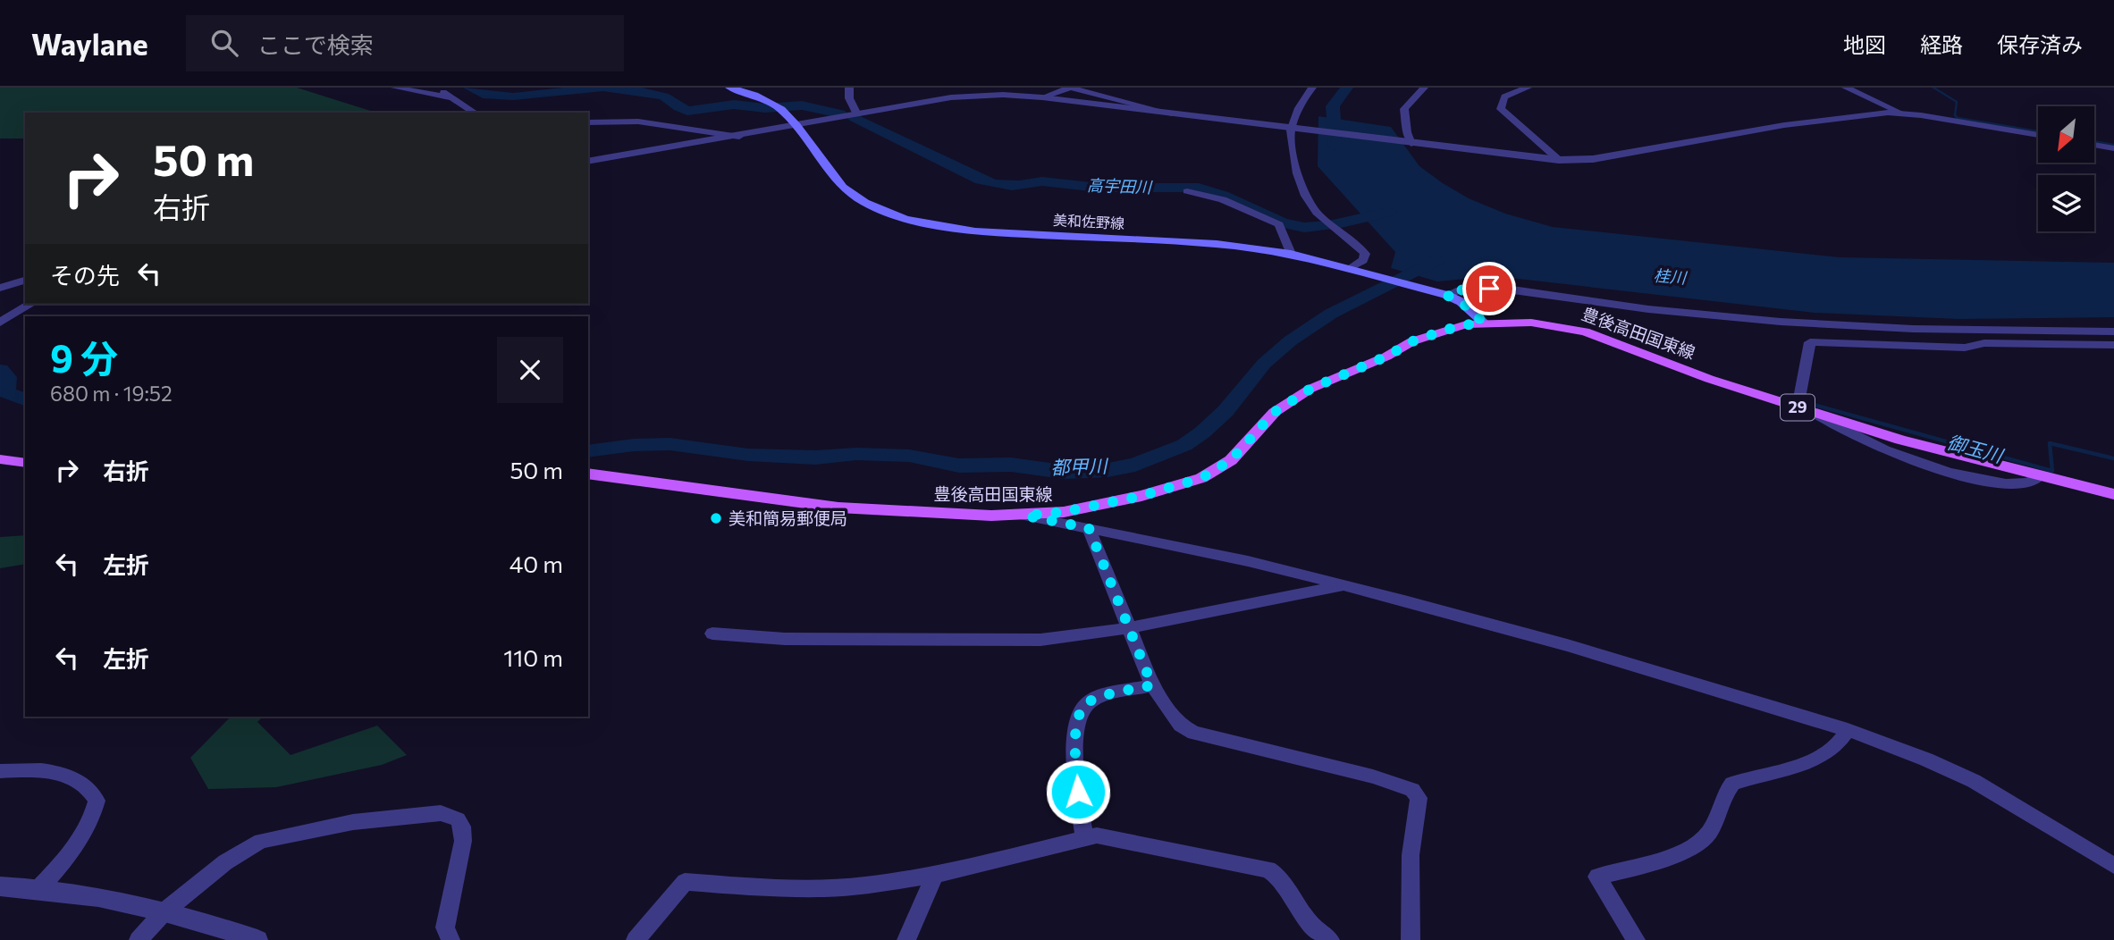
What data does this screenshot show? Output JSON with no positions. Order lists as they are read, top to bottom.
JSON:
{
  "streets": {
    "main road": ["美和佐野線", "豊後高田国東線", "29"]
  },
  "crossings": [
    ["美和佐野線", "豊後高田国東線"]
  ],
  "water": [
    "高宇田川",
    "桂川",
    "御玉川",
    "都甲川"
  ],
  "places": ["美和簡易郵便局"],
  "north": "bottom left",
  "page": {
    "header": "Waylane",
    "search": "ここで検索",
    "nav": ["地図", "経路", "保存済み"],
    "turn": ["50 m", "右折"],
    "then": "その先",
    "heading": ["9 分", "680 m · 19:52"],
    "list": [
      {
        "name": "右折",
        "value": "50 m"
      },
      {
        "name": "左折",
        "value": "40 m"
      },
      {
        "name": "左折",
        "value": "110 m"
      }
    ]
  }
}
